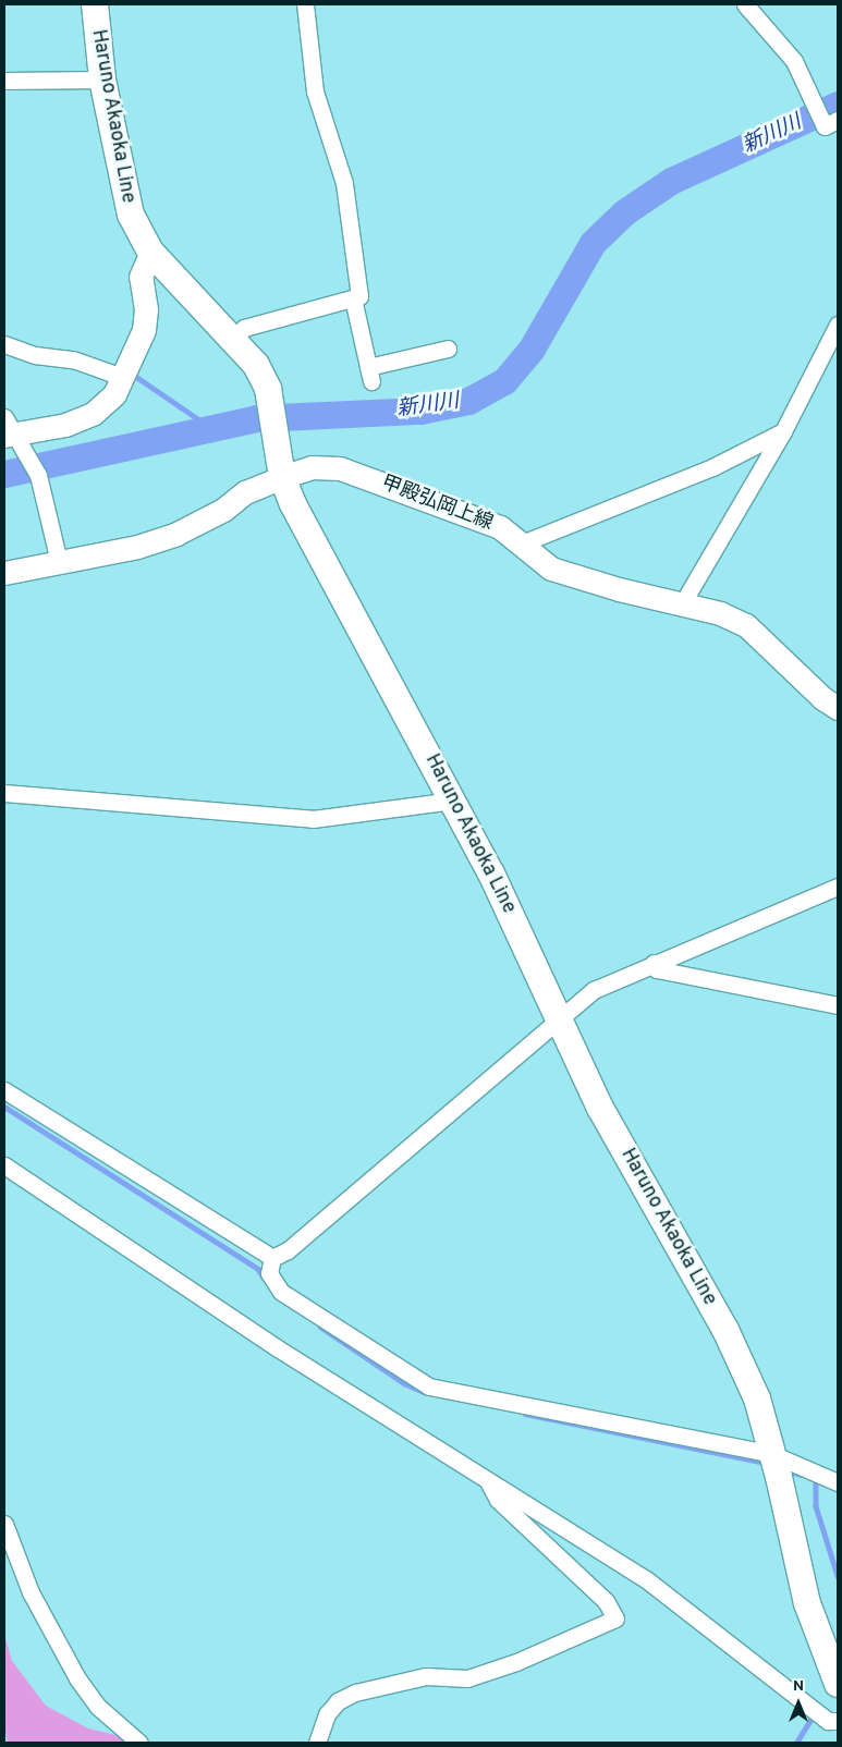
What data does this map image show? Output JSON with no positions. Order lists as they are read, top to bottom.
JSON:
{
  "streets": {
    "main road": ["Haruno Akaoka Line", "甲殿弘岡上線"]
  },
  "crossings": [
    ["Haruno Akaoka Line", "甲殿弘岡上線"]
  ],
  "water": ["新川川"],
  "north": "top"
}
